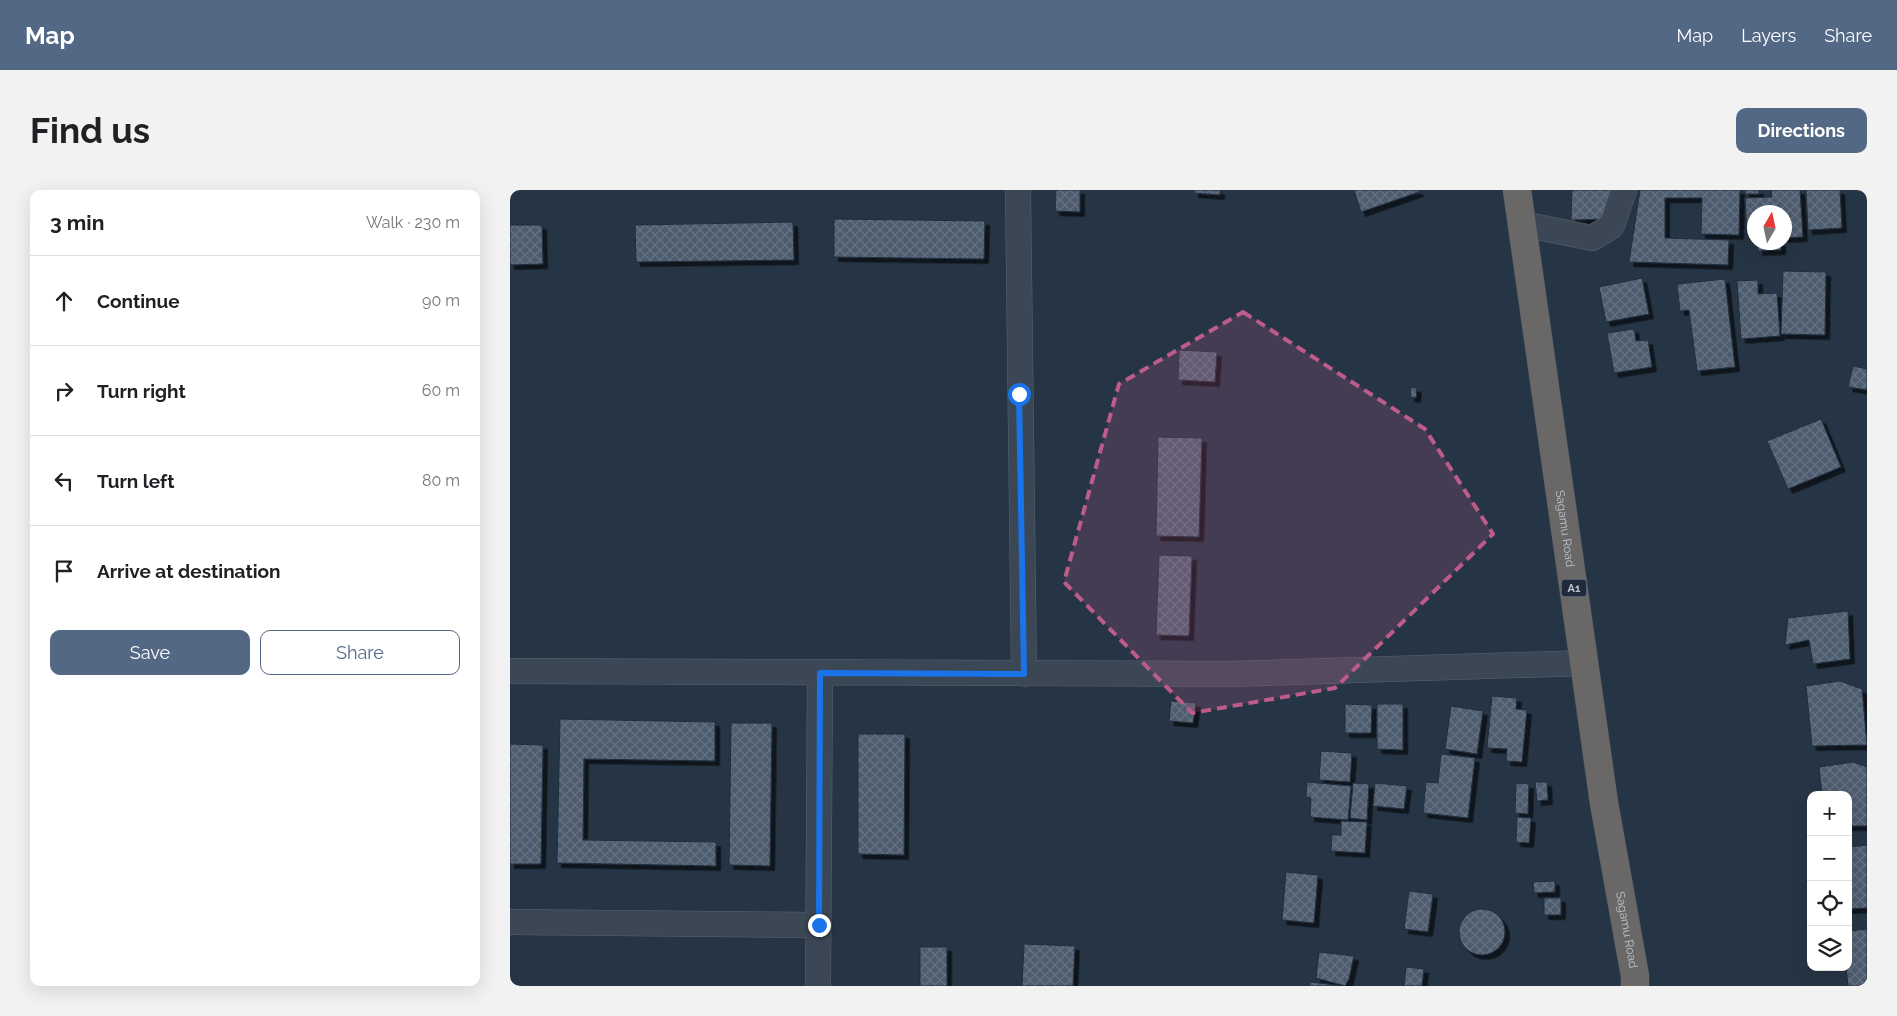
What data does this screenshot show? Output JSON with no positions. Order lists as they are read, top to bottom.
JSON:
{
  "streets": {
    "highway": ["Sagamu Road", "A1"]
  },
  "north": "top",
  "page": {
    "header": "Map",
    "nav": ["Map", "Layers", "Share"],
    "buttons": [
      "Directions",
      ["Save", "Share"]
    ],
    "title": "Find us",
    "heading": ["3 min", "Walk · 230 m"],
    "list": [
      ["Continue", "90 m"],
      ["Turn right", "60 m"],
      ["Turn left", "80 m"],
      "Arrive at destination"
    ],
    "map_buttons": ["+", "−"]
  }
}
